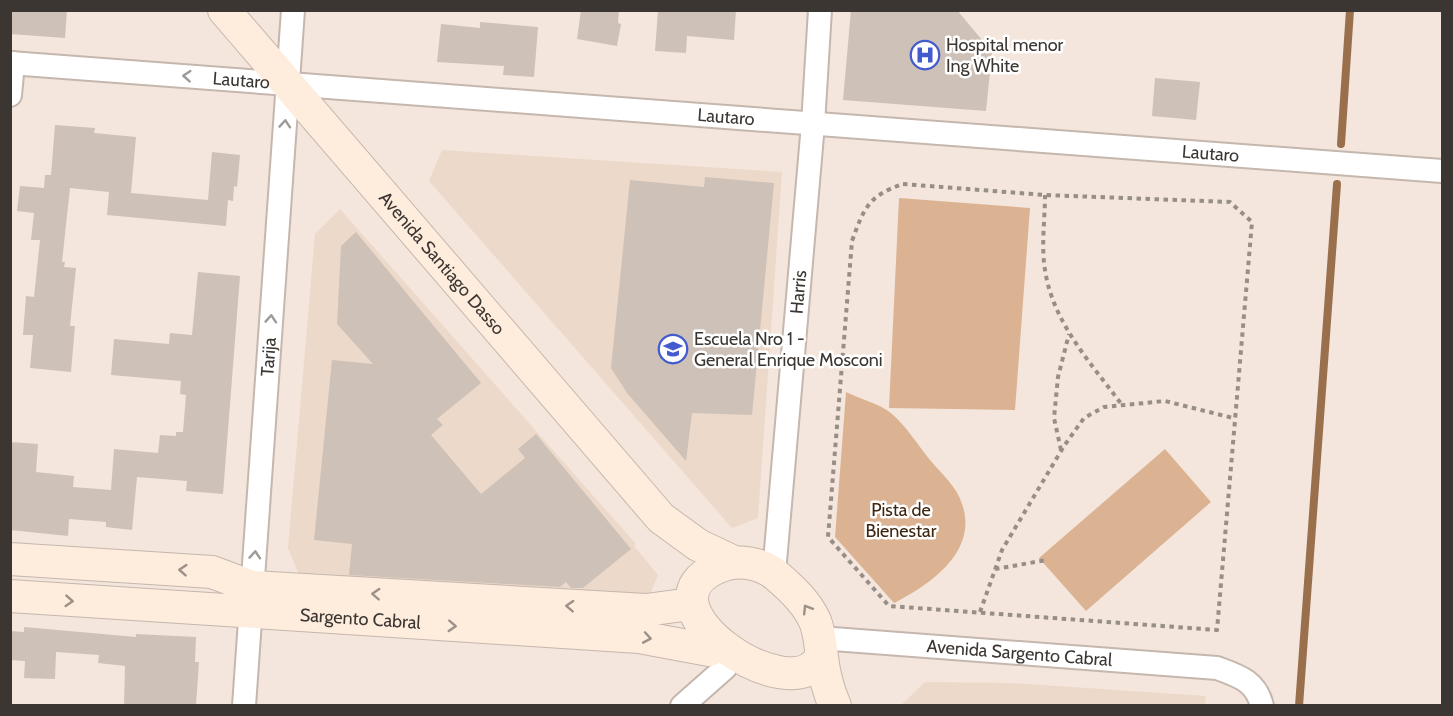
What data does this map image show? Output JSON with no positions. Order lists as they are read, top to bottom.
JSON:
{
  "streets": {
    "street": [
      "Lautaro",
      "Avenida Santiago Dasso",
      "Harris",
      "Tarija",
      "Sargento Cabral",
      "Avenida Sargento Cabral"
    ]
  },
  "crossings": [
    ["Lautaro", "Avenida Santiago Dasso"],
    ["Lautaro", "Harris"],
    ["Lautaro", "Tarija"],
    ["Avenida Santiago Dasso", "Harris"],
    ["Avenida Santiago Dasso", "Tarija"],
    ["Avenida Santiago Dasso", "Sargento Cabral"],
    ["Avenida Santiago Dasso", "Avenida Sargento Cabral"],
    ["Harris", "Sargento Cabral"],
    ["Harris", "Avenida Sargento Cabral"],
    ["Tarija", "Sargento Cabral"],
    ["Sargento Cabral", "Avenida Sargento Cabral"]
  ],
  "one_way": ["Tarija"],
  "parks": ["Pista de Bienestar"],
  "places": {
    "hospital": ["Hospital menor Ing White"],
    "school or university": ["Escuela Nro 1 - General Enrique Mosconi"]
  }
}
